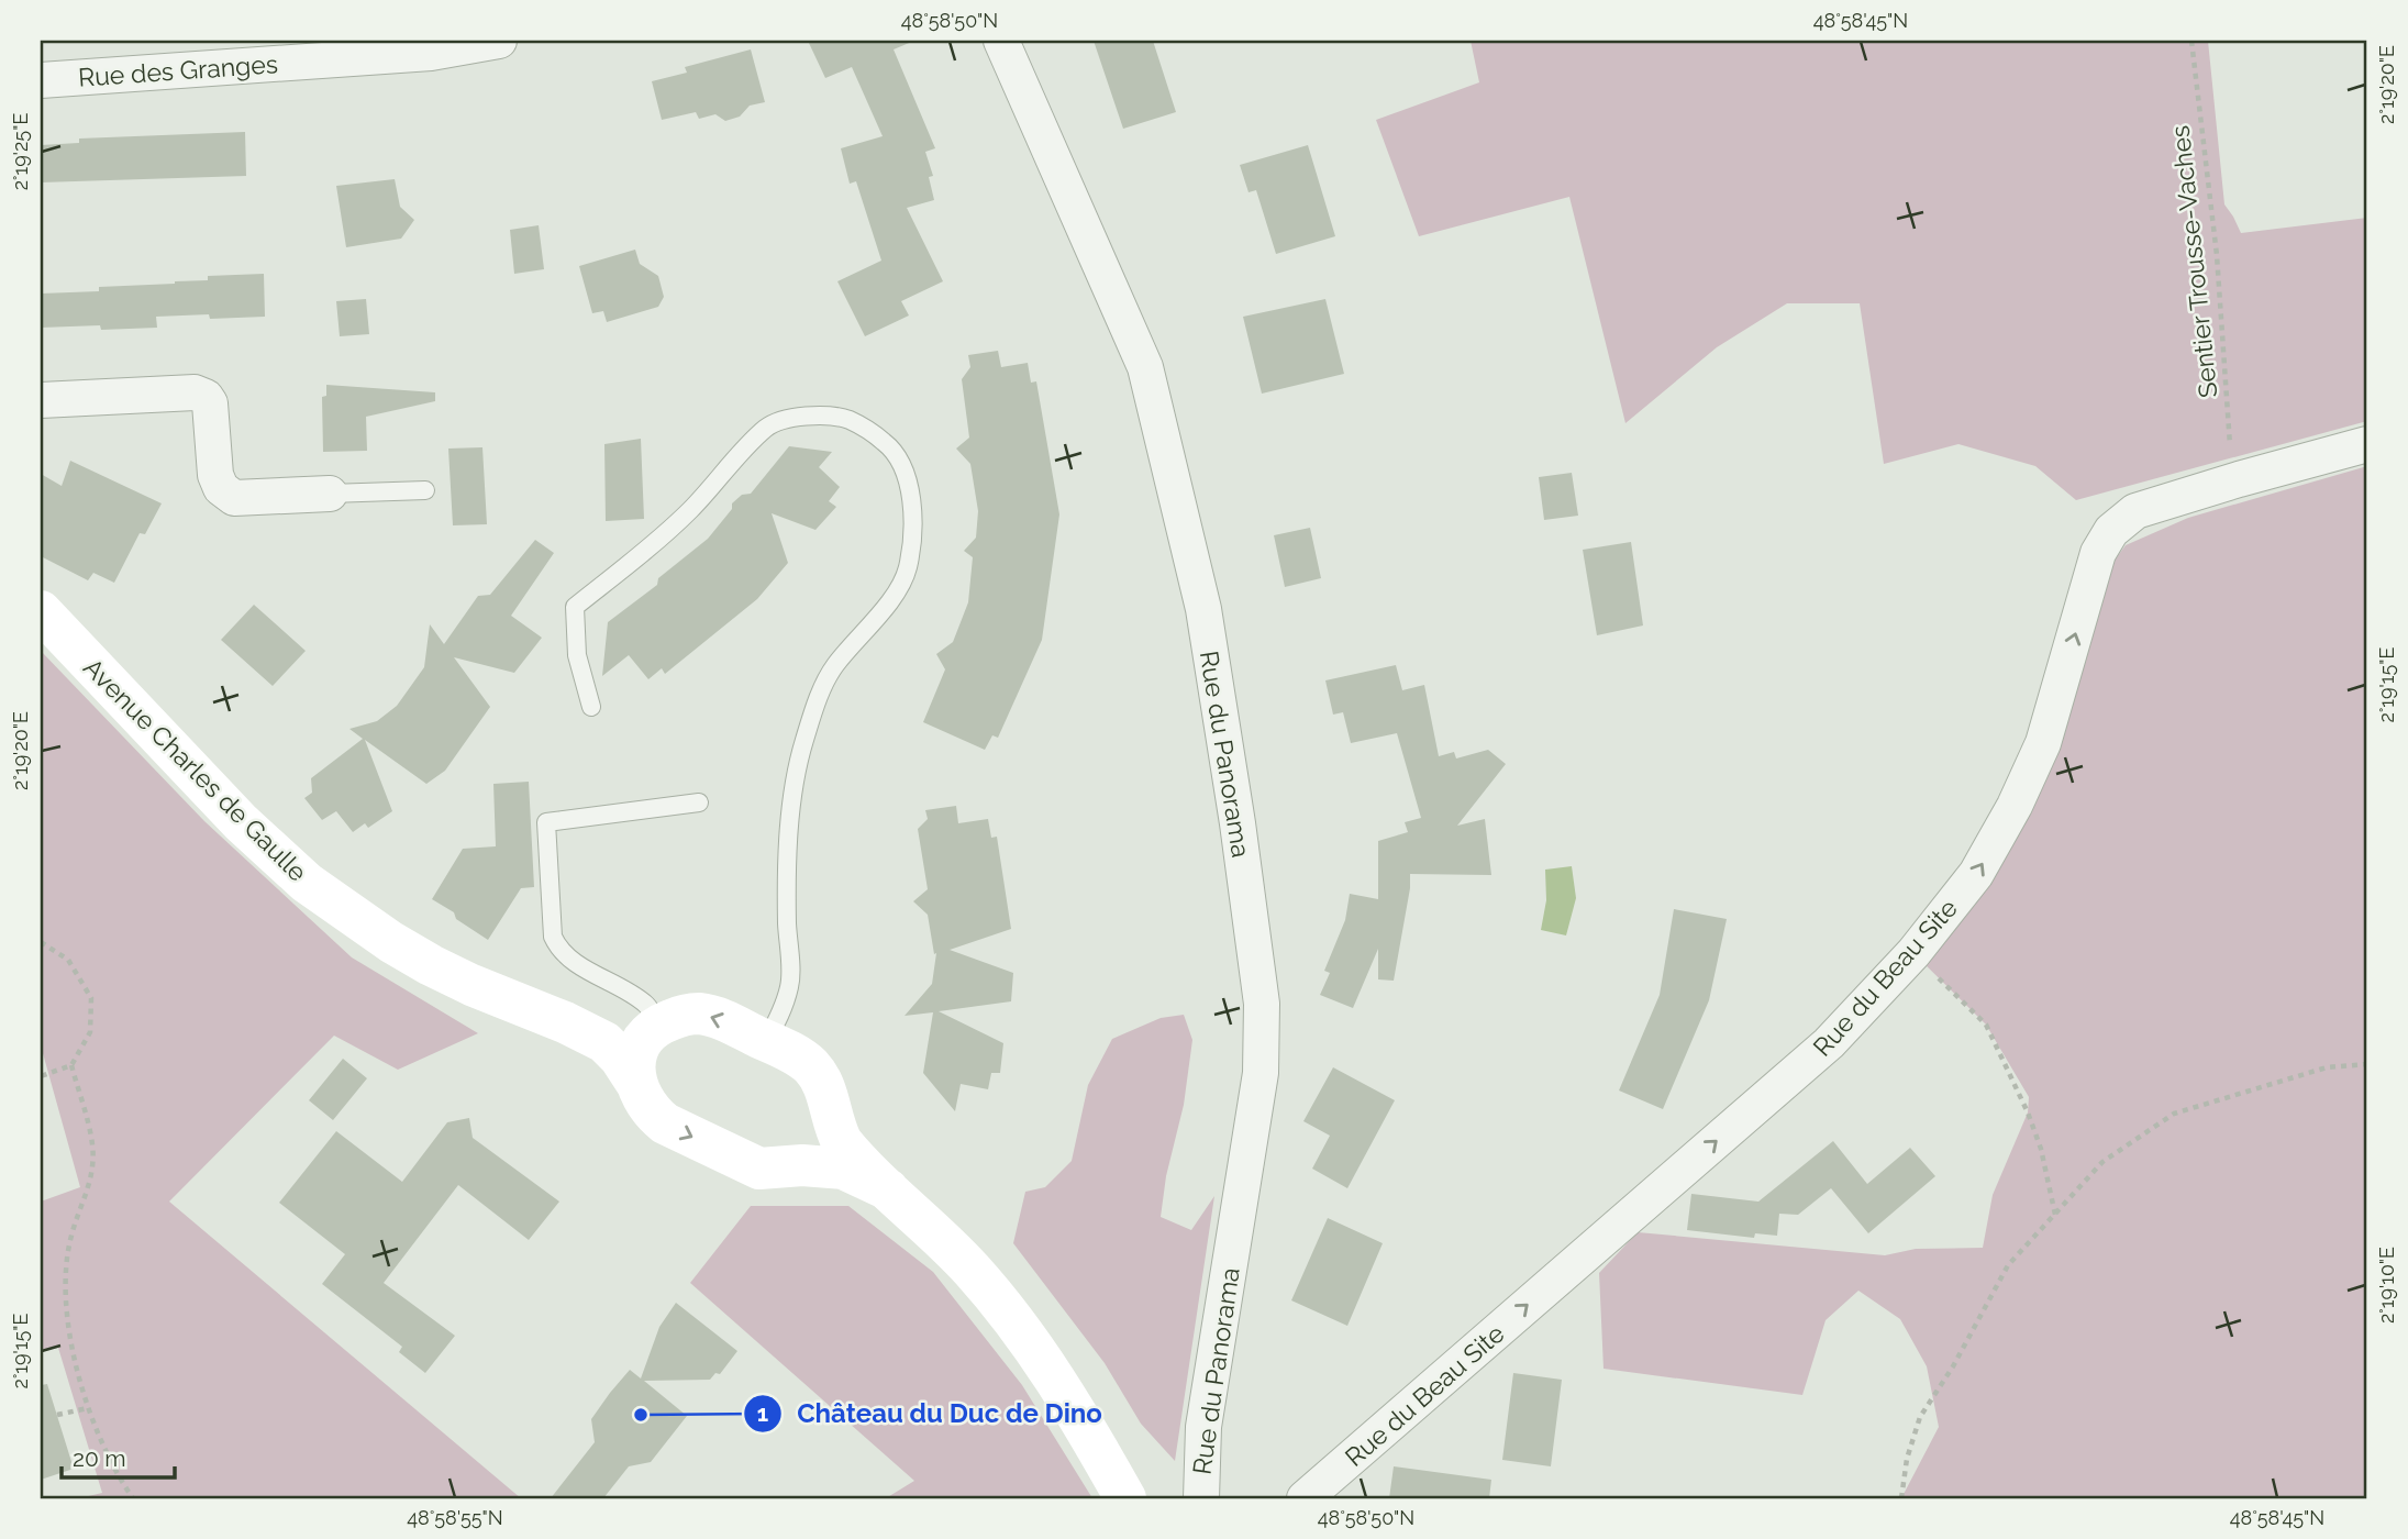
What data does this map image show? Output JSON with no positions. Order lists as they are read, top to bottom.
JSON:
{
  "streets": {
    "main road": ["Avenue Charles de Gaulle"],
    "street": ["Rue des Granges", "Rue du Panorama", "Rue du Beau Site"],
    "path": ["Sentier Trousse-Vaches"]
  },
  "crossings": [
    ["Sentier Trousse-Vaches", "Rue du Beau Site"]
  ],
  "one_way": ["Rue du Beau Site"],
  "places": ["Château du Duc de Dino"],
  "scale_bar": "20 m",
  "coordinates": [
    "48°58'50\"N",
    "48°58'45\"N",
    "2°19'20\"E",
    "2°19'25\"E",
    "2°19'15\"E",
    "2°19'10\"E",
    "48°58'55\"N"
  ]
}
